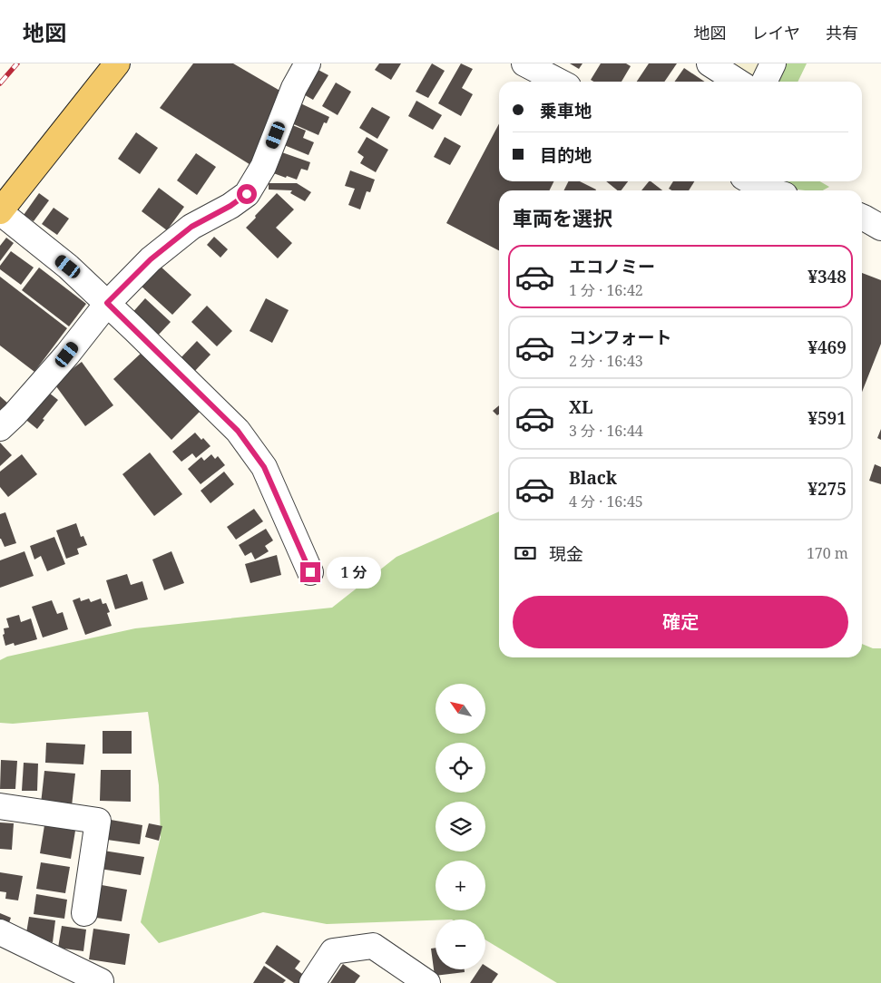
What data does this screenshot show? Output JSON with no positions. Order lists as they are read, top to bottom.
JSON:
{
  "north": "top left",
  "page": {
    "header": "地図",
    "nav": ["地図", "レイヤ", "共有"],
    "banner": ["乗車地", "目的地"],
    "heading": "車両を選択",
    "list": [
      {
        "name": "エコノミー",
        "note": "1 分 · 16:42",
        "value": "¥348"
      },
      {
        "name": "コンフォート",
        "note": "2 分 · 16:43",
        "value": "¥469"
      },
      {
        "name": "XL",
        "note": "3 分 · 16:44",
        "value": "¥591"
      },
      {
        "name": "Black",
        "note": "4 分 · 16:45",
        "value": "¥275"
      }
    ],
    "pay": ["現金", "170 m"],
    "bubble": "1 分",
    "buttons": "確定",
    "map_buttons": ["+", "−"]
  }
}
